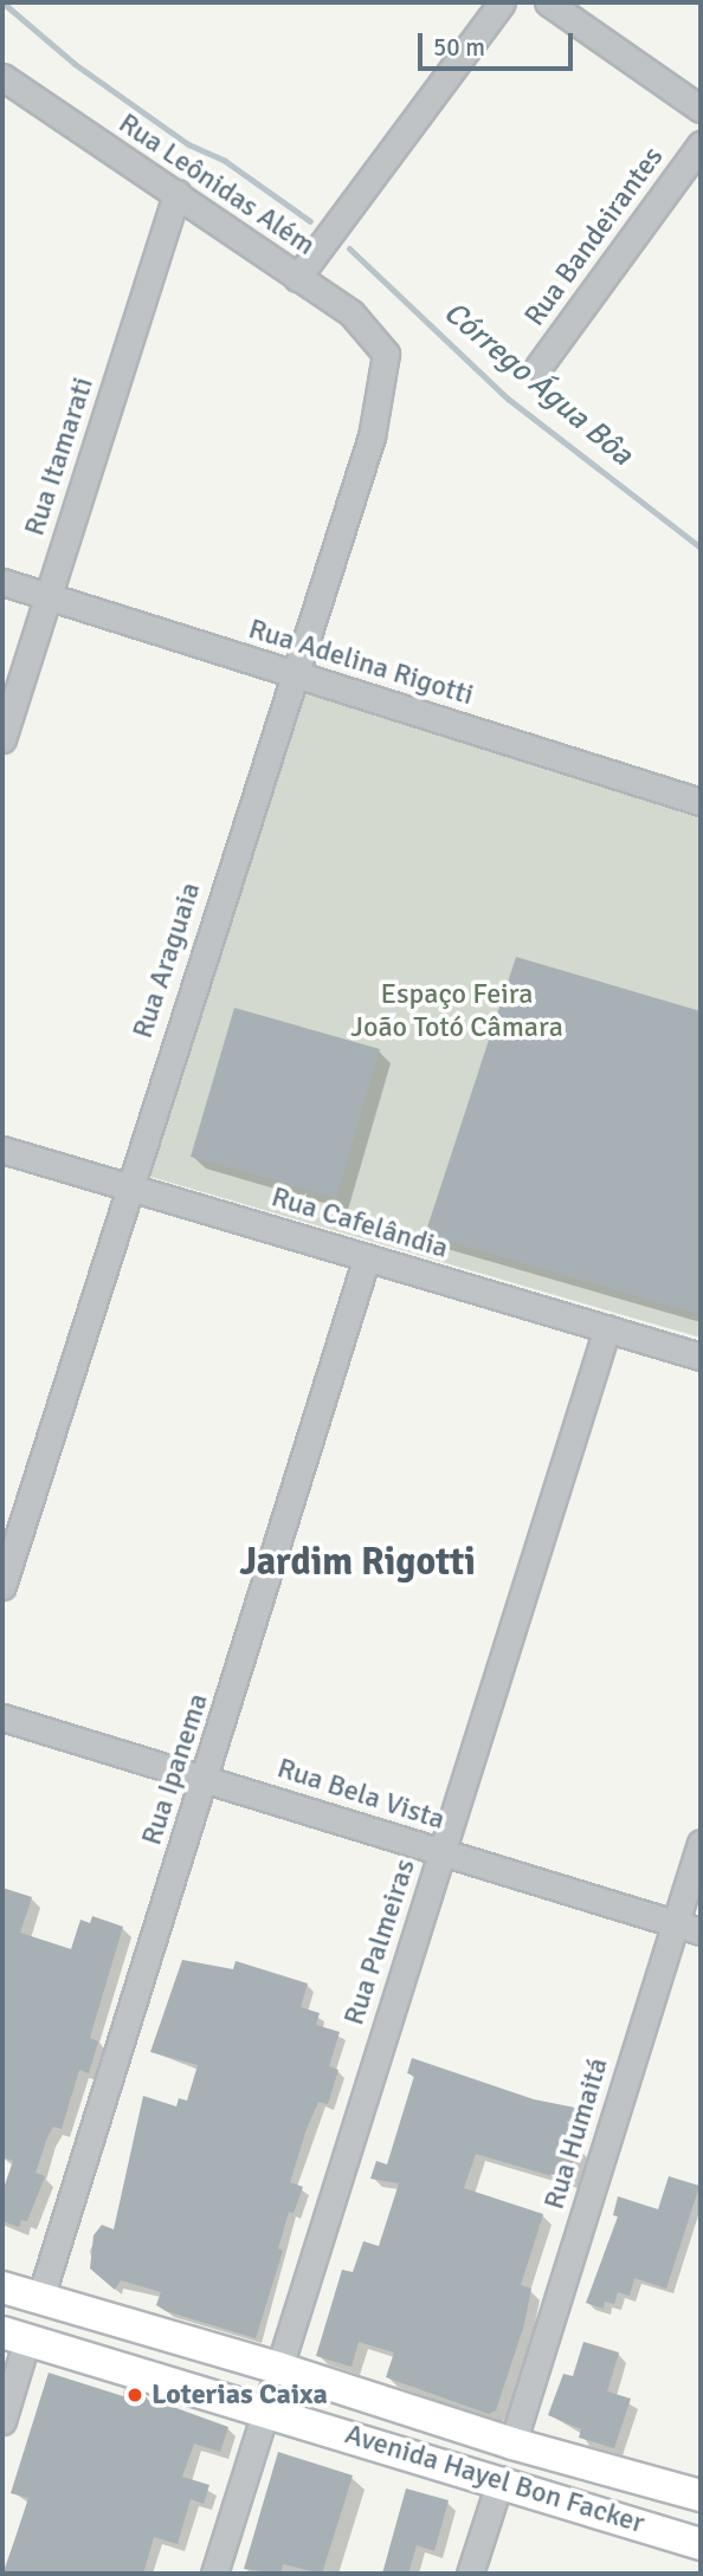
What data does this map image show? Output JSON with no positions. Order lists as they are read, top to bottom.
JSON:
{
  "streets": {
    "main road": ["Avenida Hayel Bon Facker"],
    "street": [
      "Rua Leônidas Além",
      "Rua Bandeirantes",
      "Rua Itamarati",
      "Rua Adelina Rigotti",
      "Rua Araguaia",
      "Rua Cafelândia",
      "Rua Ipanema",
      "Rua Bela Vista",
      "Rua Palmeiras",
      "Rua Humaitá"
    ]
  },
  "crossings": [
    ["Rua Leônidas Além", "Rua Itamarati"],
    ["Rua Leônidas Além", "Rua Araguaia"],
    ["Rua Itamarati", "Rua Adelina Rigotti"],
    ["Rua Adelina Rigotti", "Rua Araguaia"],
    ["Rua Araguaia", "Rua Cafelândia"],
    ["Rua Cafelândia", "Rua Ipanema"],
    ["Rua Cafelândia", "Rua Palmeiras"],
    ["Rua Ipanema", "Rua Bela Vista"],
    ["Rua Ipanema", "Avenida Hayel Bon Facker"],
    ["Rua Bela Vista", "Rua Palmeiras"],
    ["Rua Bela Vista", "Rua Humaitá"],
    ["Rua Palmeiras", "Avenida Hayel Bon Facker"],
    ["Rua Humaitá", "Avenida Hayel Bon Facker"]
  ],
  "districts": ["Jardim Rigotti"],
  "water": ["Córrego Água Bôa"],
  "parks": ["Espaço Feira João Totó Câmara"],
  "places": ["Loterias Caixa"],
  "scale_bar": "50 m"
}
